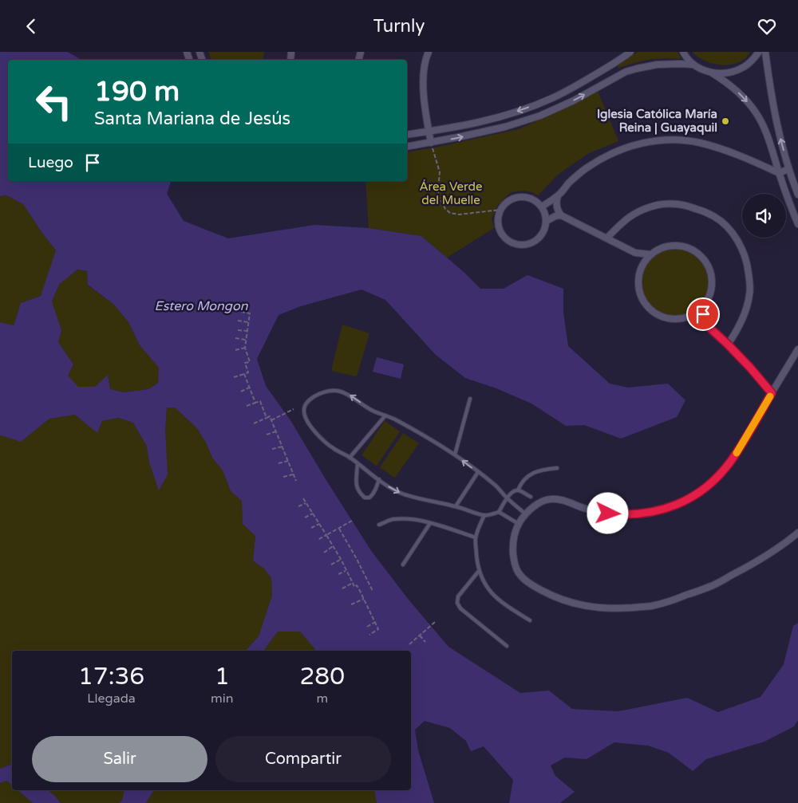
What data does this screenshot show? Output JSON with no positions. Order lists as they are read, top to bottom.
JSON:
{
  "water": ["Estero Mongon"],
  "parks": ["Área Verde del Muelle"],
  "places": ["Iglesia Católica María Reina | Guayaquil"],
  "page": {
    "header": "Turnly",
    "turn": ["190 m", "Santa Mariana de Jesús"],
    "then": "Luego",
    "eta": [
      "17:36",
      "Llegada",
      "1",
      "min",
      "280",
      "m"
    ],
    "buttons": ["Salir", "Compartir"]
  }
}
